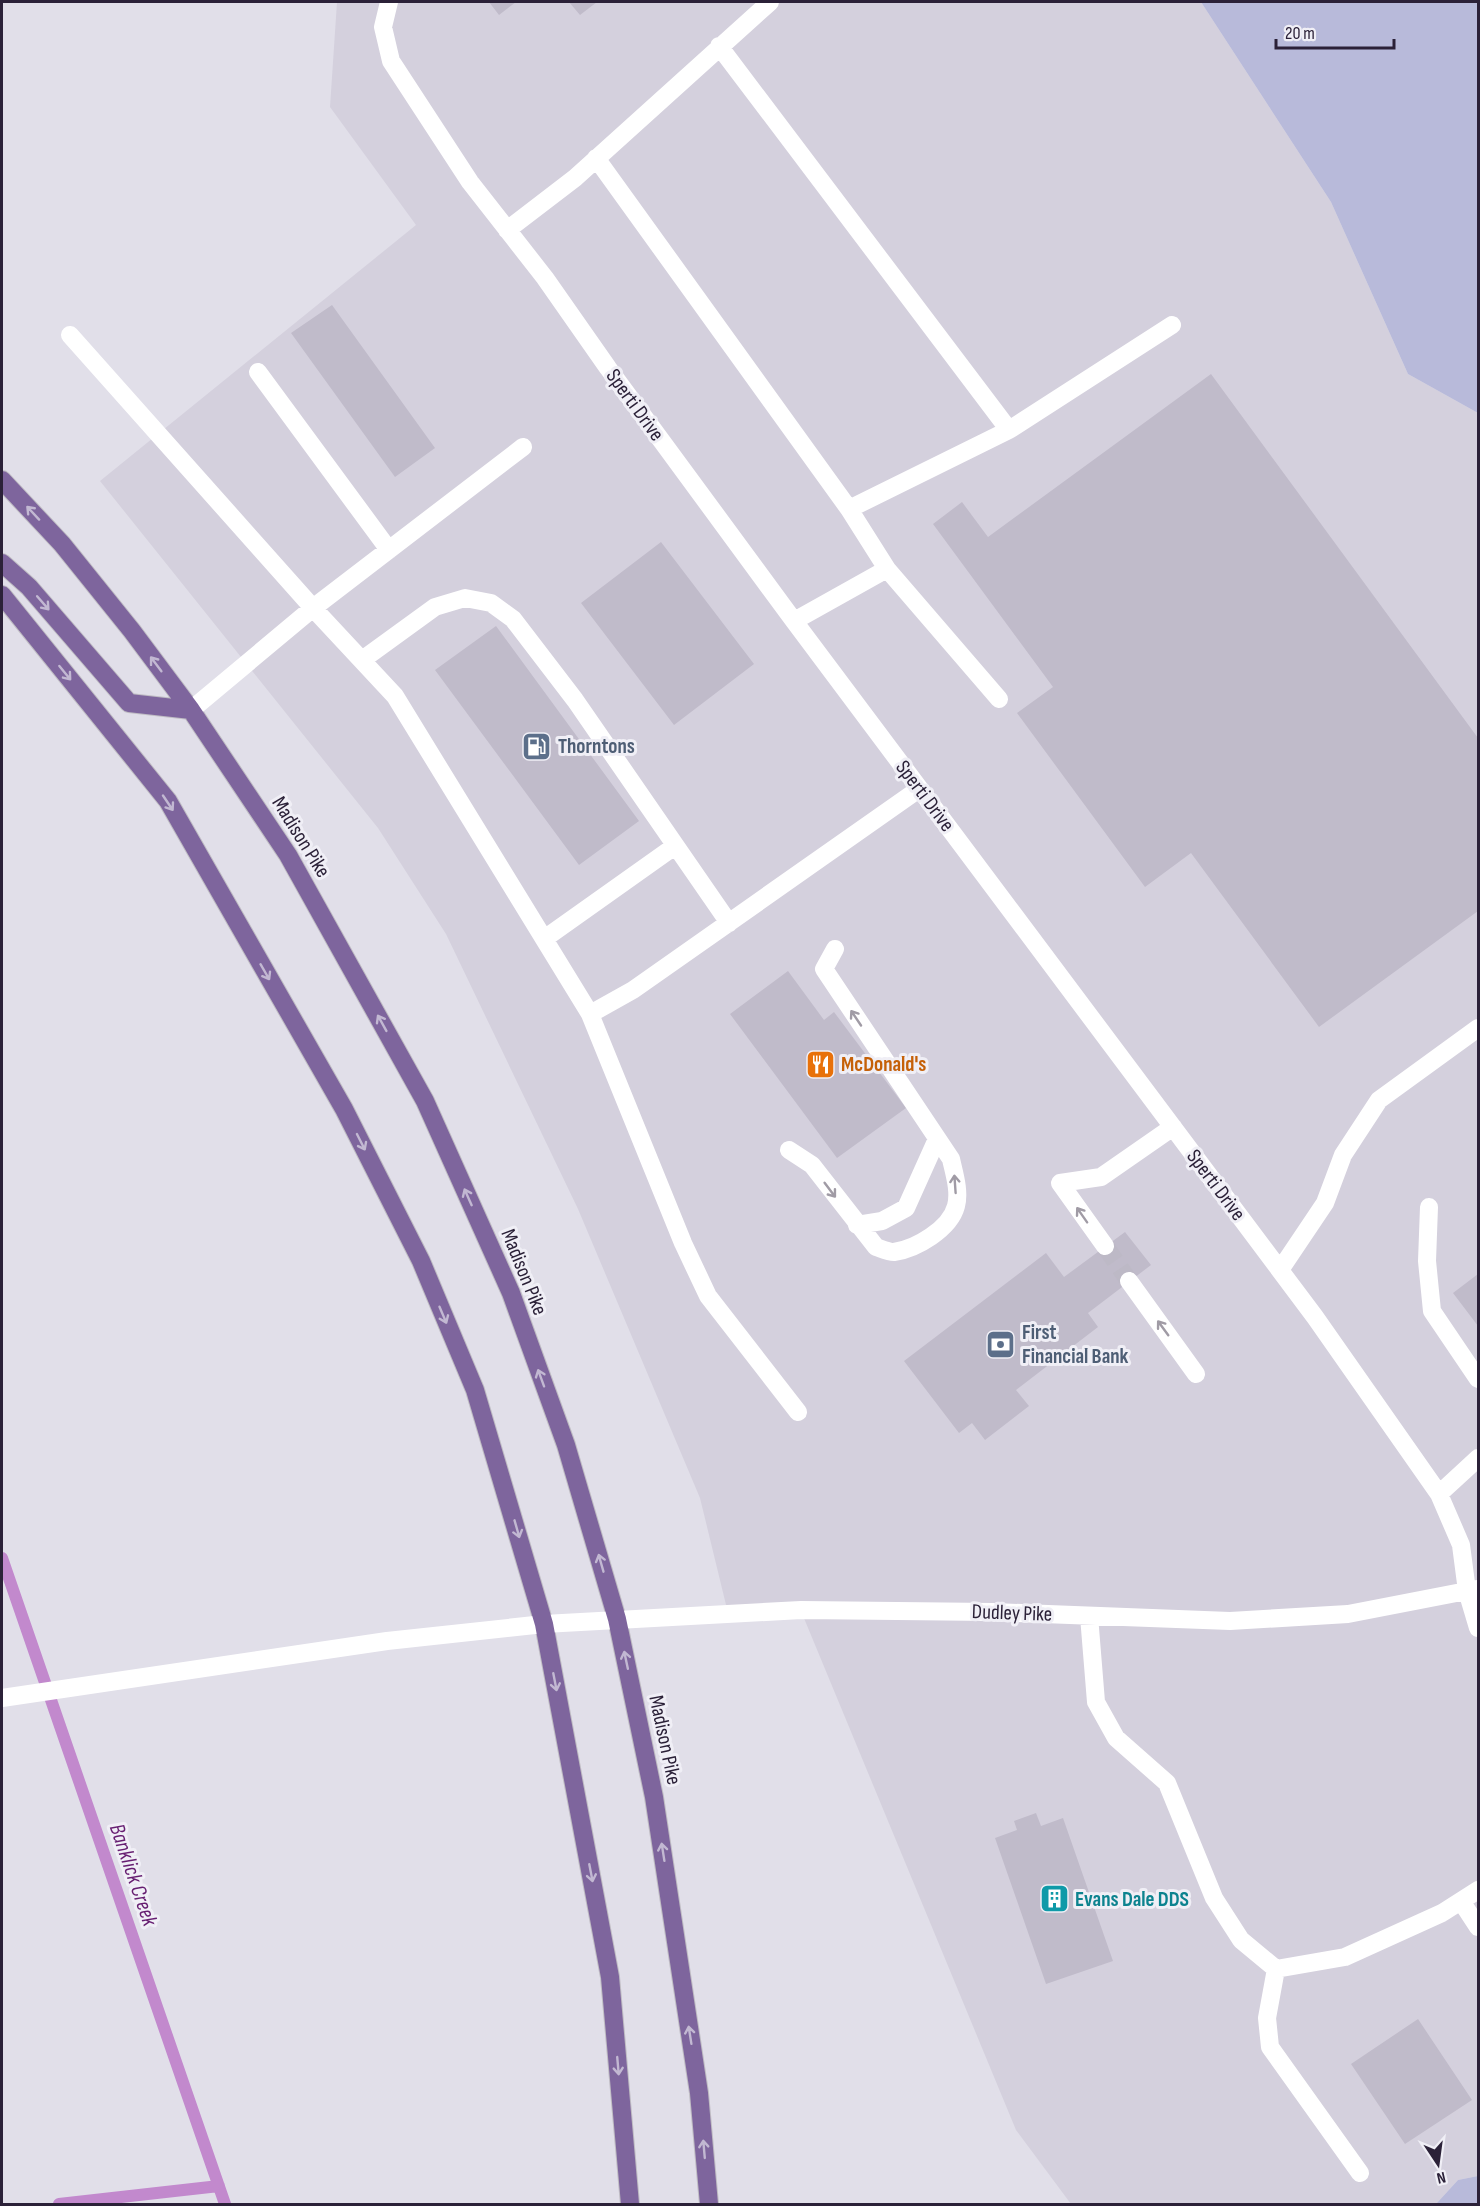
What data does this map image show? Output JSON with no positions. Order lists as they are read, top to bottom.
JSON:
{
  "streets": {
    "main road": ["Madison Pike"],
    "street": ["Sperti Drive", "Dudley Pike"]
  },
  "crossings": [
    ["Sperti Drive", "Dudley Pike"],
    ["Madison Pike", "Dudley Pike"]
  ],
  "water": ["Banklick Creek"],
  "places": {
    "fuel station": ["Thorntons"],
    "restaurant": ["McDonald's"],
    "bank": ["First Financial Bank"],
    "building": ["Evans Dale DDS"]
  },
  "scale_bar": "20 m",
  "north": "bottom"
}
